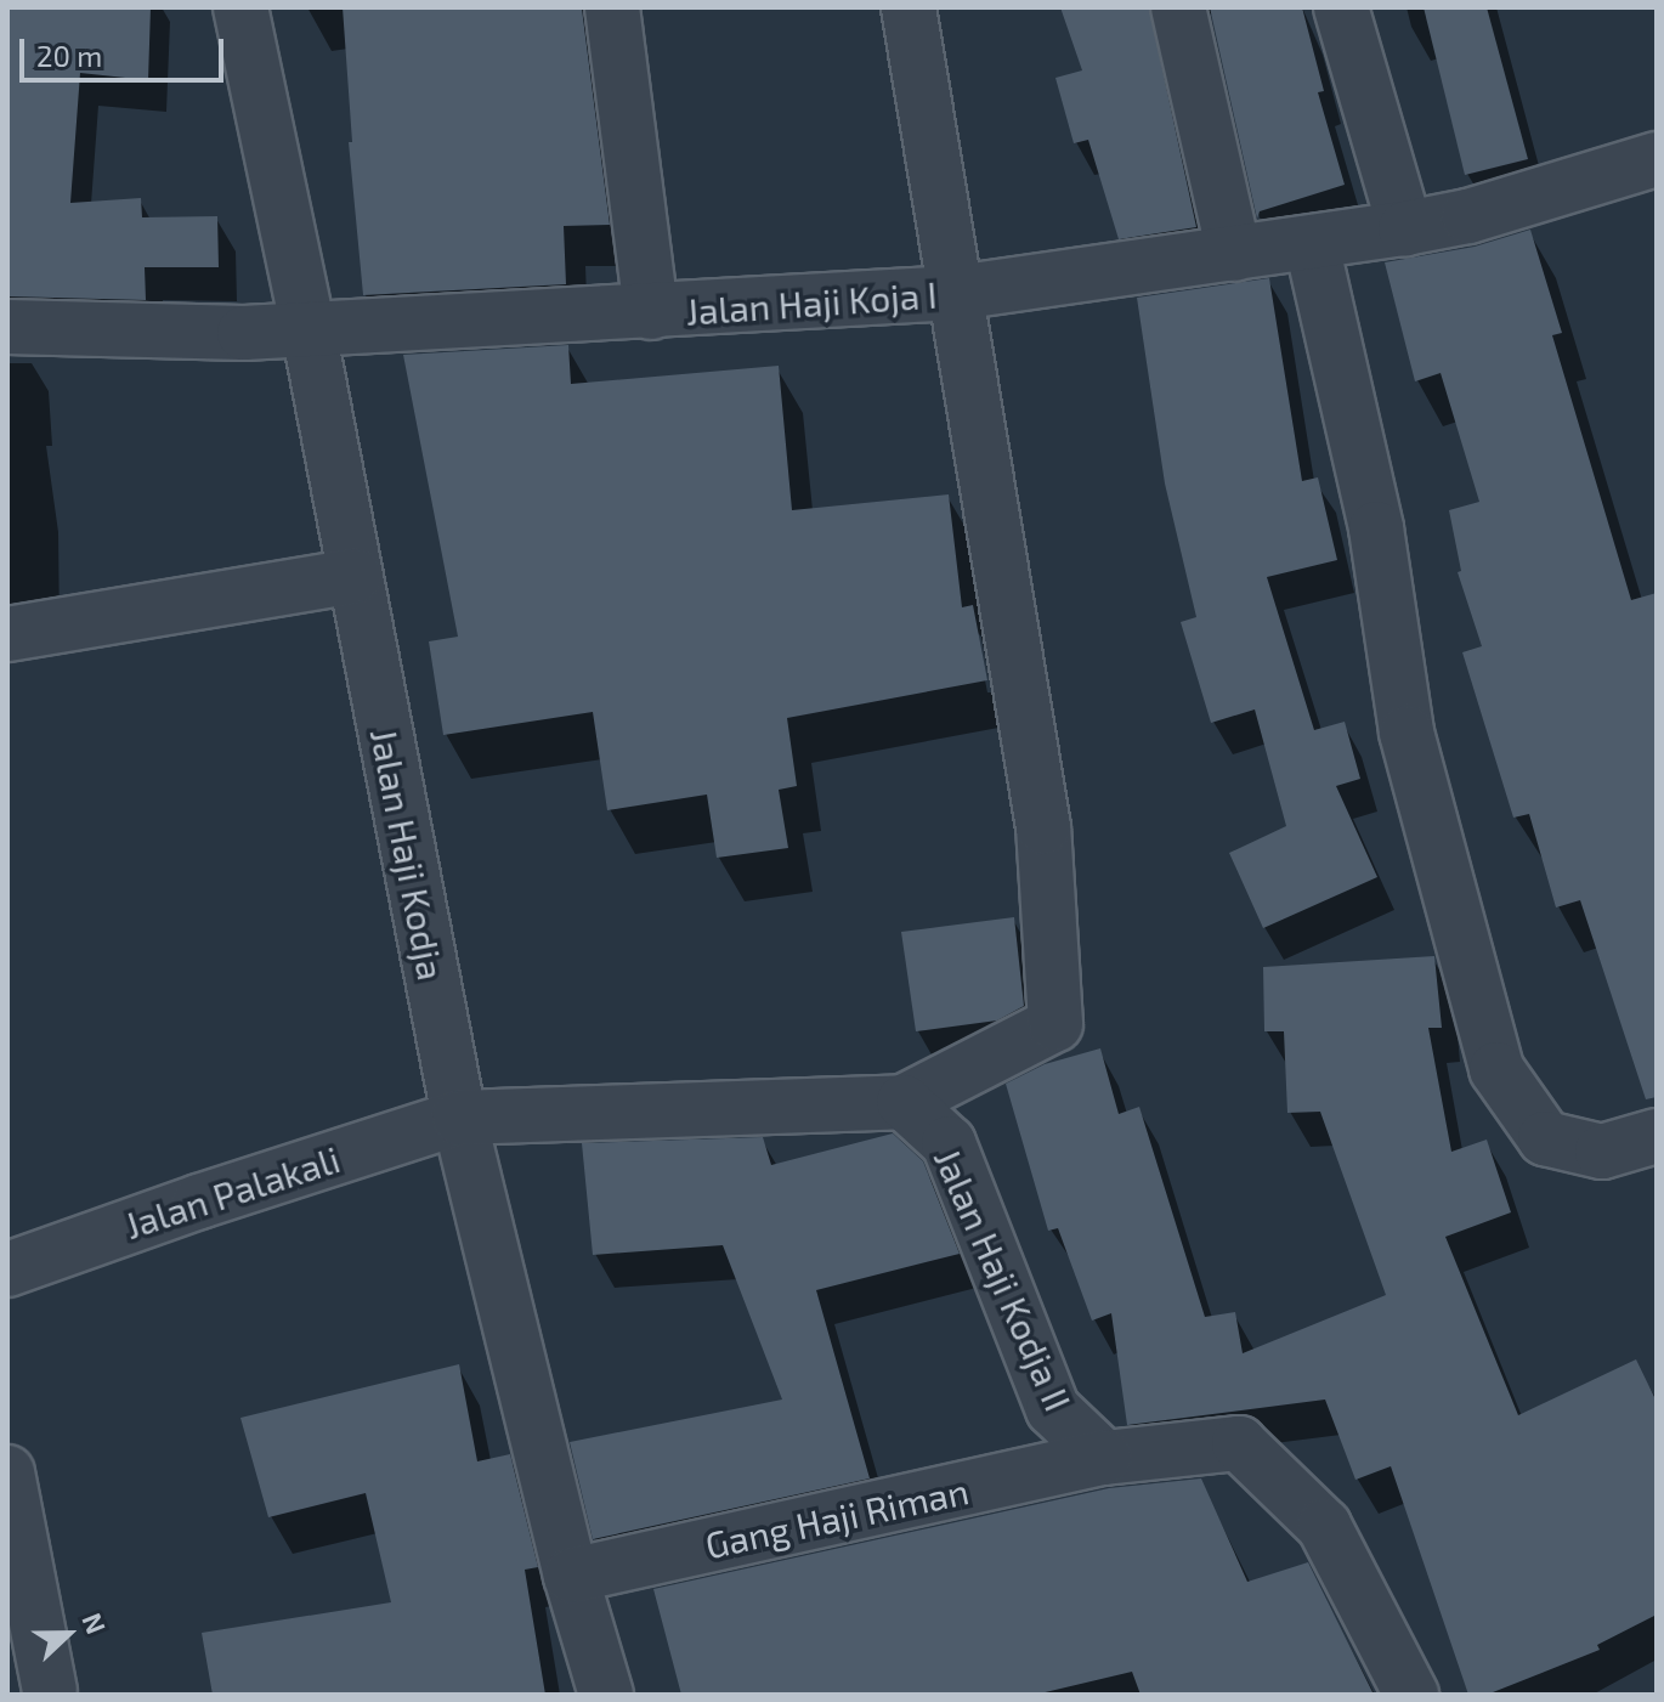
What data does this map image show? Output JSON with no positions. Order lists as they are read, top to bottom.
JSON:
{
  "streets": {
    "street": [
      "Jalan Haji Koja I",
      "Jalan Haji Kodja",
      "Jalan Palakali",
      "Jalan Haji Kodja II",
      "Gang Haji Riman"
    ]
  },
  "crossings": [
    ["Jalan Haji Koja I", "Jalan Haji Kodja"],
    ["Jalan Haji Kodja", "Jalan Palakali"],
    ["Jalan Haji Kodja", "Gang Haji Riman"],
    ["Jalan Haji Kodja II", "Gang Haji Riman"]
  ],
  "scale_bar": "20 m",
  "north": "right"
}
